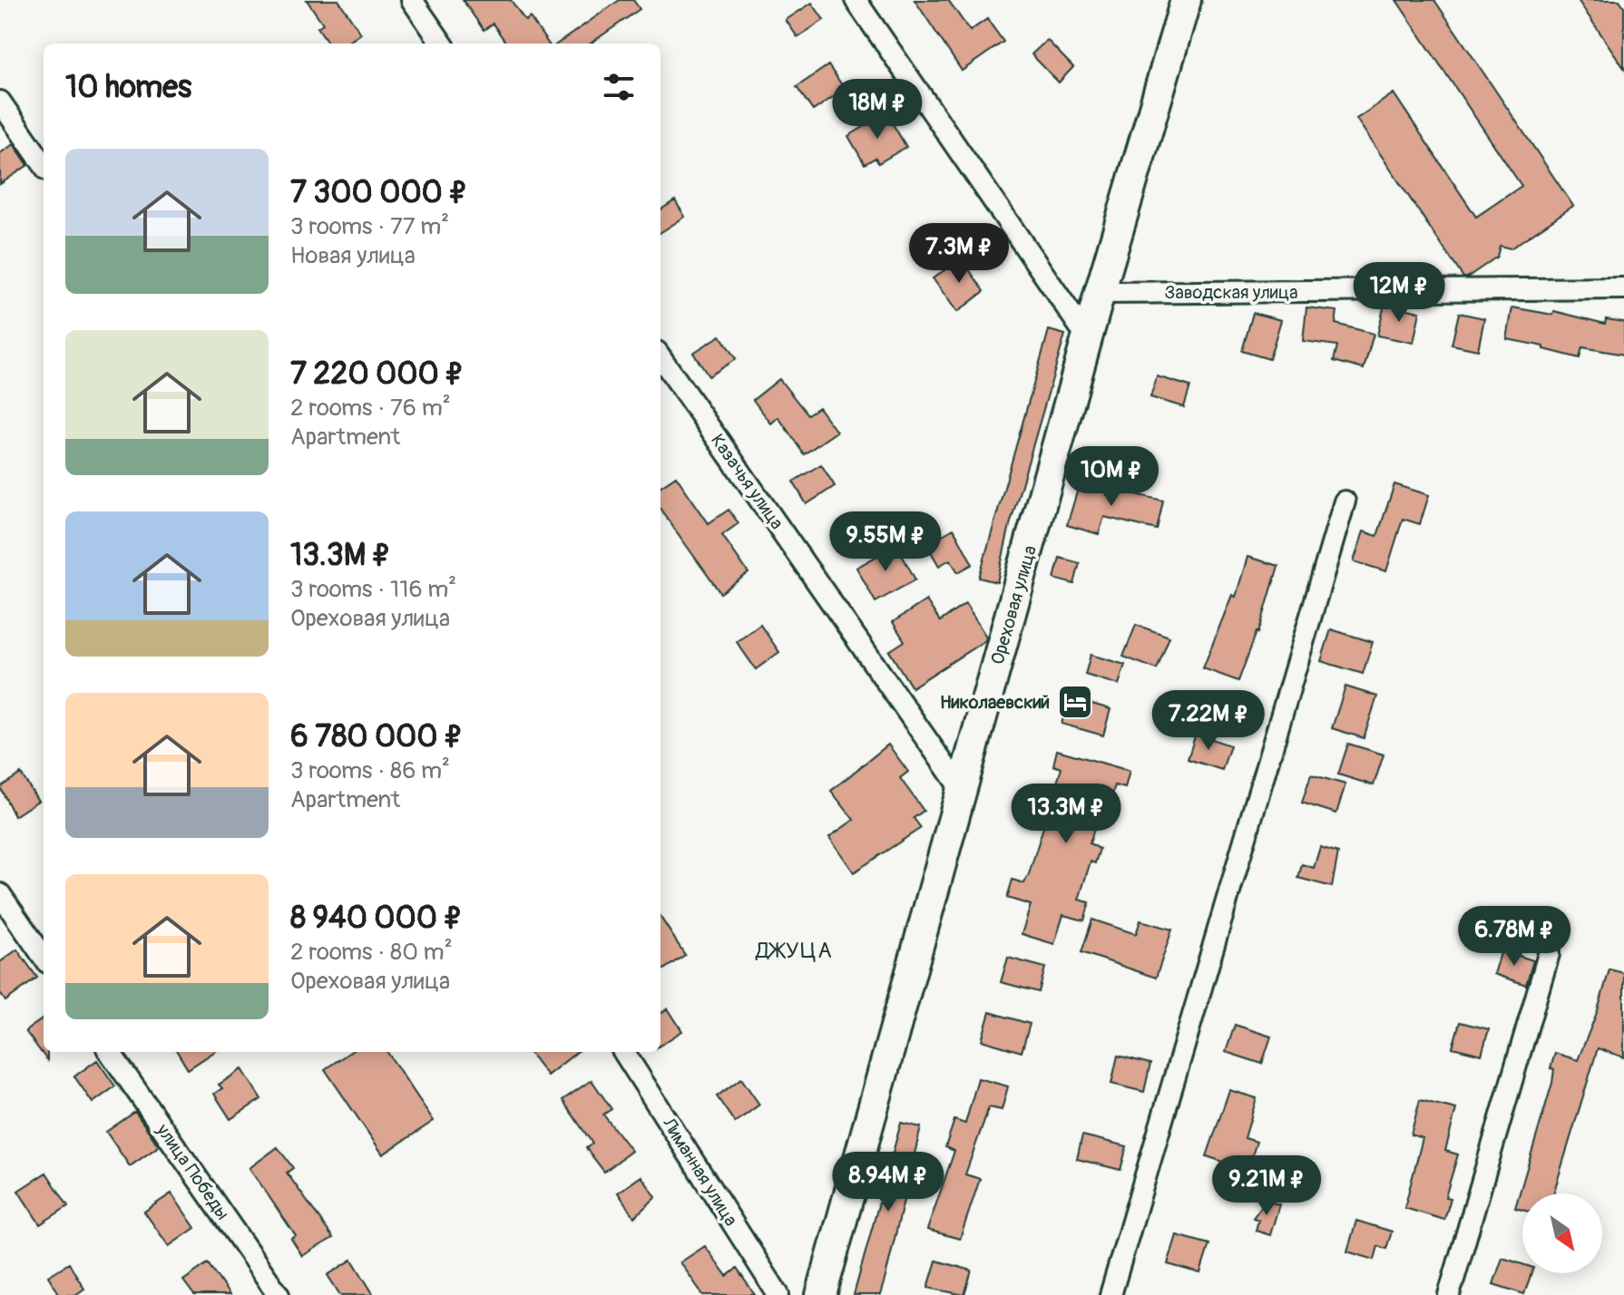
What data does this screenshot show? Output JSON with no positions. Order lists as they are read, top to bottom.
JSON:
{
  "streets": {
    "main road": ["Ореховая улица"],
    "street": [
      "Заводская улица",
      "Казачья улица",
      "улица Победы",
      "Лиманная улица"
    ]
  },
  "crossings": [
    ["Заводская улица", "Ореховая улица"],
    ["Казачья улица", "Ореховая улица"]
  ],
  "districts": ["ДЖУЦА"],
  "places": {
    "hotel": ["Николаевский"]
  },
  "north": "bottom right",
  "page": {
    "heading": "10 homes",
    "price": [
      "18M ₽",
      "7.3M ₽",
      "12M ₽",
      "10M ₽",
      "9.55M ₽",
      "7.22M ₽",
      "13.3M ₽",
      "6.78M ₽",
      "8.94M ₽",
      "9.21M ₽"
    ],
    "list": [
      {
        "name": "7 300 000 ₽",
        "note": "3 rooms · 77 m² · Новая улица"
      },
      {
        "name": "7 220 000 ₽",
        "note": "2 rooms · 76 m² · Apartment"
      },
      {
        "name": "13.3M ₽",
        "note": "3 rooms · 116 m² · Ореховая улица"
      },
      {
        "name": "6 780 000 ₽",
        "note": "3 rooms · 86 m² · Apartment"
      },
      {
        "name": "8 940 000 ₽",
        "note": "2 rooms · 80 m² · Ореховая улица"
      }
    ]
  }
}
